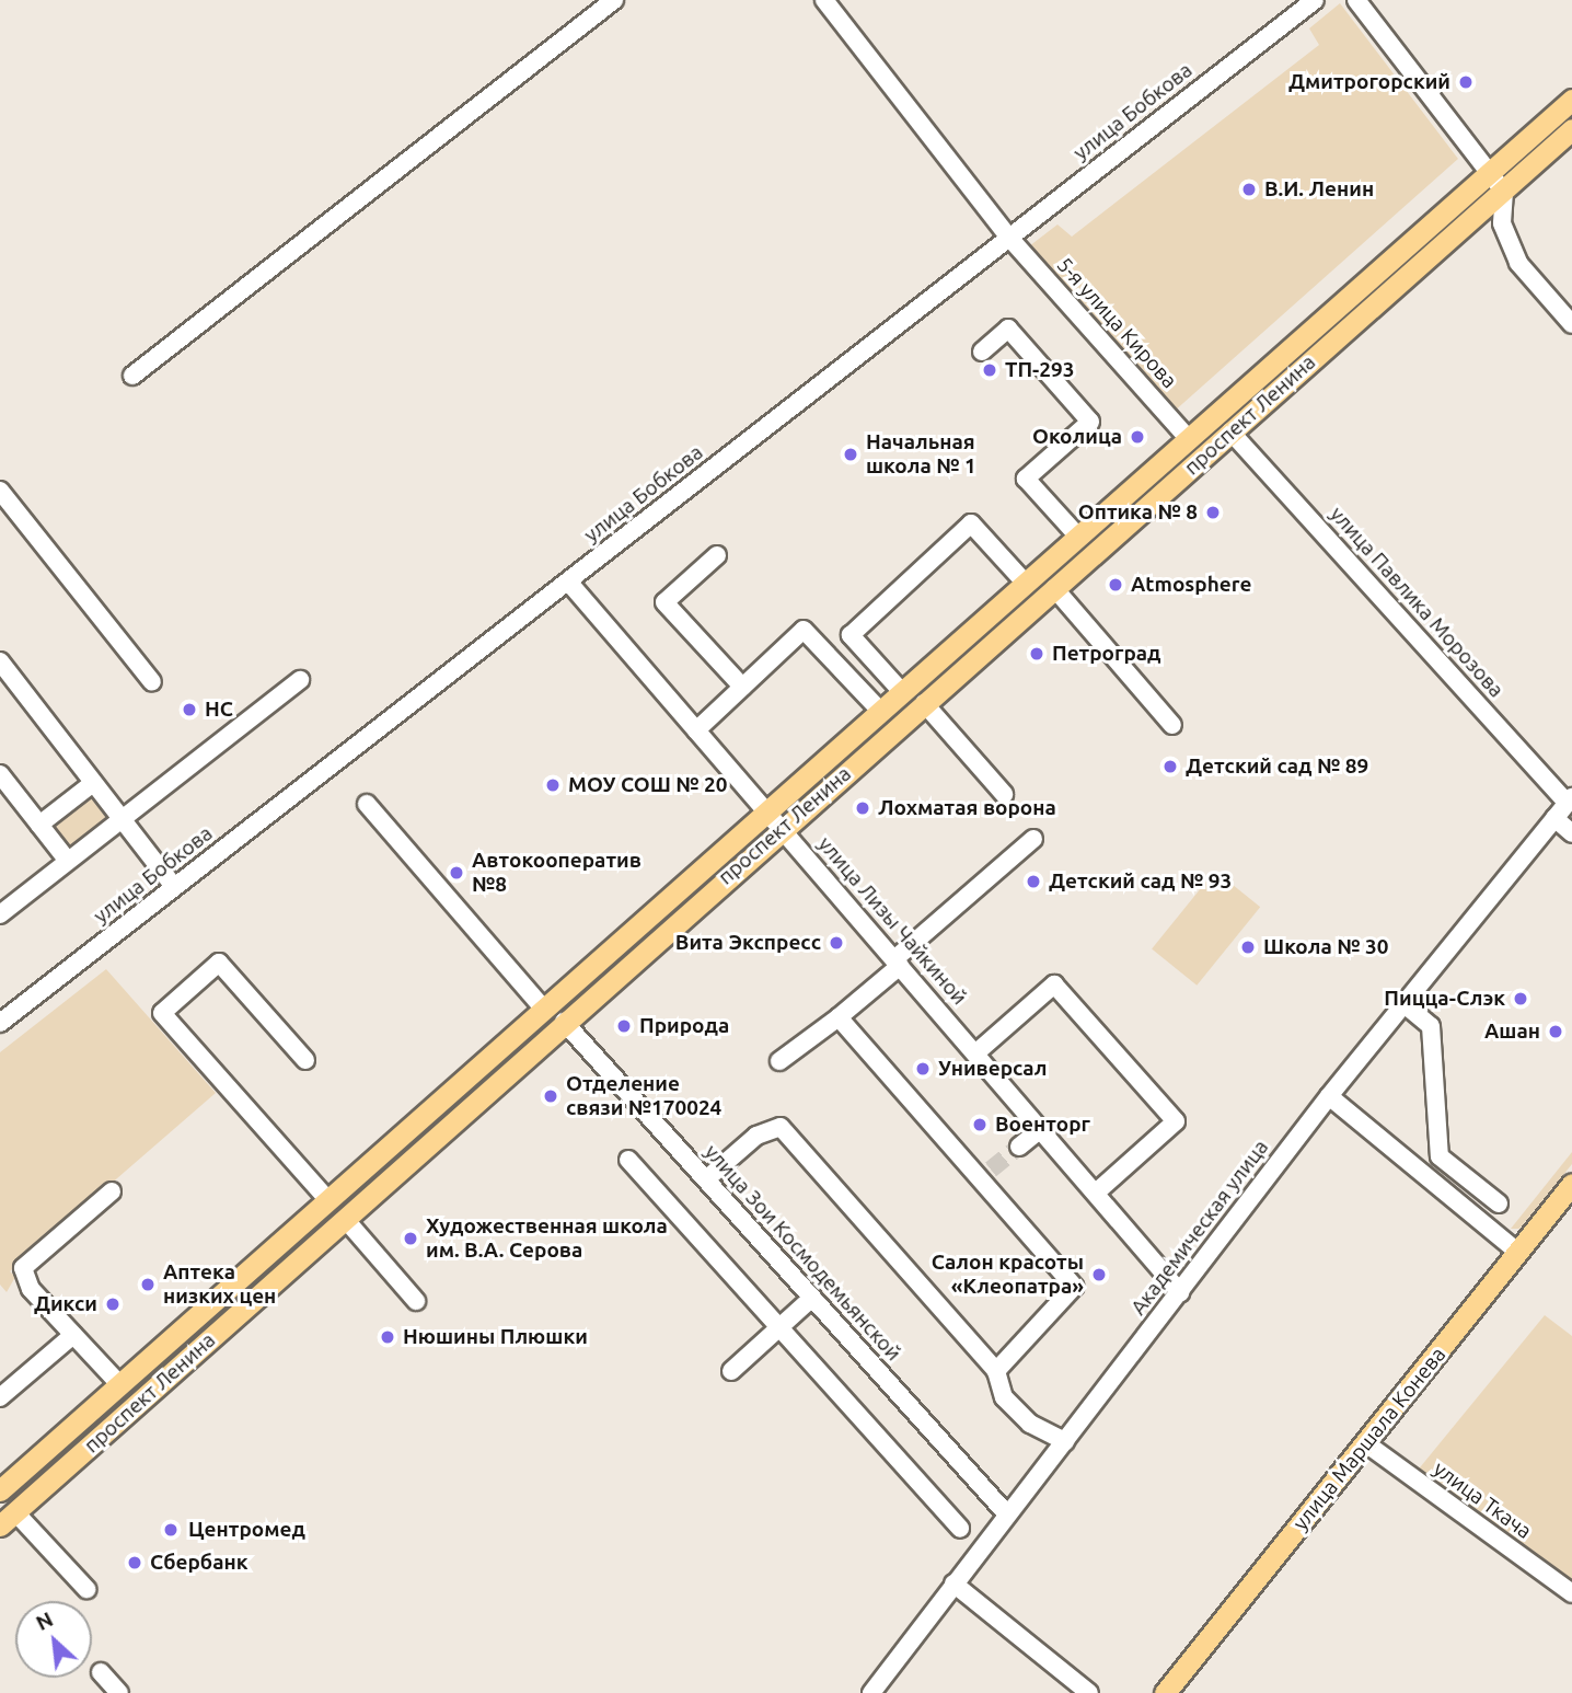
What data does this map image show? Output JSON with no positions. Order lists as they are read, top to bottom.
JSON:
{
  "streets": {
    "main road": ["проспект Ленина", "улица Маршала Конева"],
    "street": [
      "улица Бобкова",
      "5-я улица Кирова",
      "улица Павлика Морозова",
      "улица Лизы Чайкиной",
      "Академическая улица",
      "улица Зои Космодемьянской",
      "улица Ткача"
    ]
  },
  "crossings": [
    ["улица Бобкова", "5-я улица Кирова"],
    ["улица Бобкова", "улица Лизы Чайкиной"],
    ["5-я улица Кирова", "проспект Ленина"],
    ["проспект Ленина", "улица Павлика Морозова"],
    ["проспект Ленина", "улица Лизы Чайкиной"],
    ["проспект Ленина", "улица Зои Космодемьянской"],
    ["улица Павлика Морозова", "Академическая улица"],
    ["улица Лизы Чайкиной", "Академическая улица"],
    ["Академическая улица", "улица Зои Космодемьянской"],
    ["улица Маршала Конева", "улица Ткача"]
  ],
  "places": [
    "Дмитрогорский",
    "В.И. Ленин",
    "ТП-293",
    "Околица",
    "Начальная школа № 1",
    "Оптика № 8",
    "Atmosphere",
    "Петроград",
    "НС",
    "Детский сад № 89",
    "МОУ СОШ № 20",
    "Лохматая ворона",
    "Автокооператив №8",
    "Детский сад № 93",
    "Вита Экспресс",
    "Школа № 30",
    "Пицца-Слэк",
    "Природа",
    "Ашан",
    "Универсал",
    "Отделение связи №170024",
    "Военторг",
    "Художественная школа им. В.А. Серова",
    "Салон красоты «Клеопатра»",
    "Аптека низких цен",
    "Дикси",
    "Нюшины Плюшки",
    "Центромед",
    "Сбербанк"
  ],
  "north": "top left"
}
